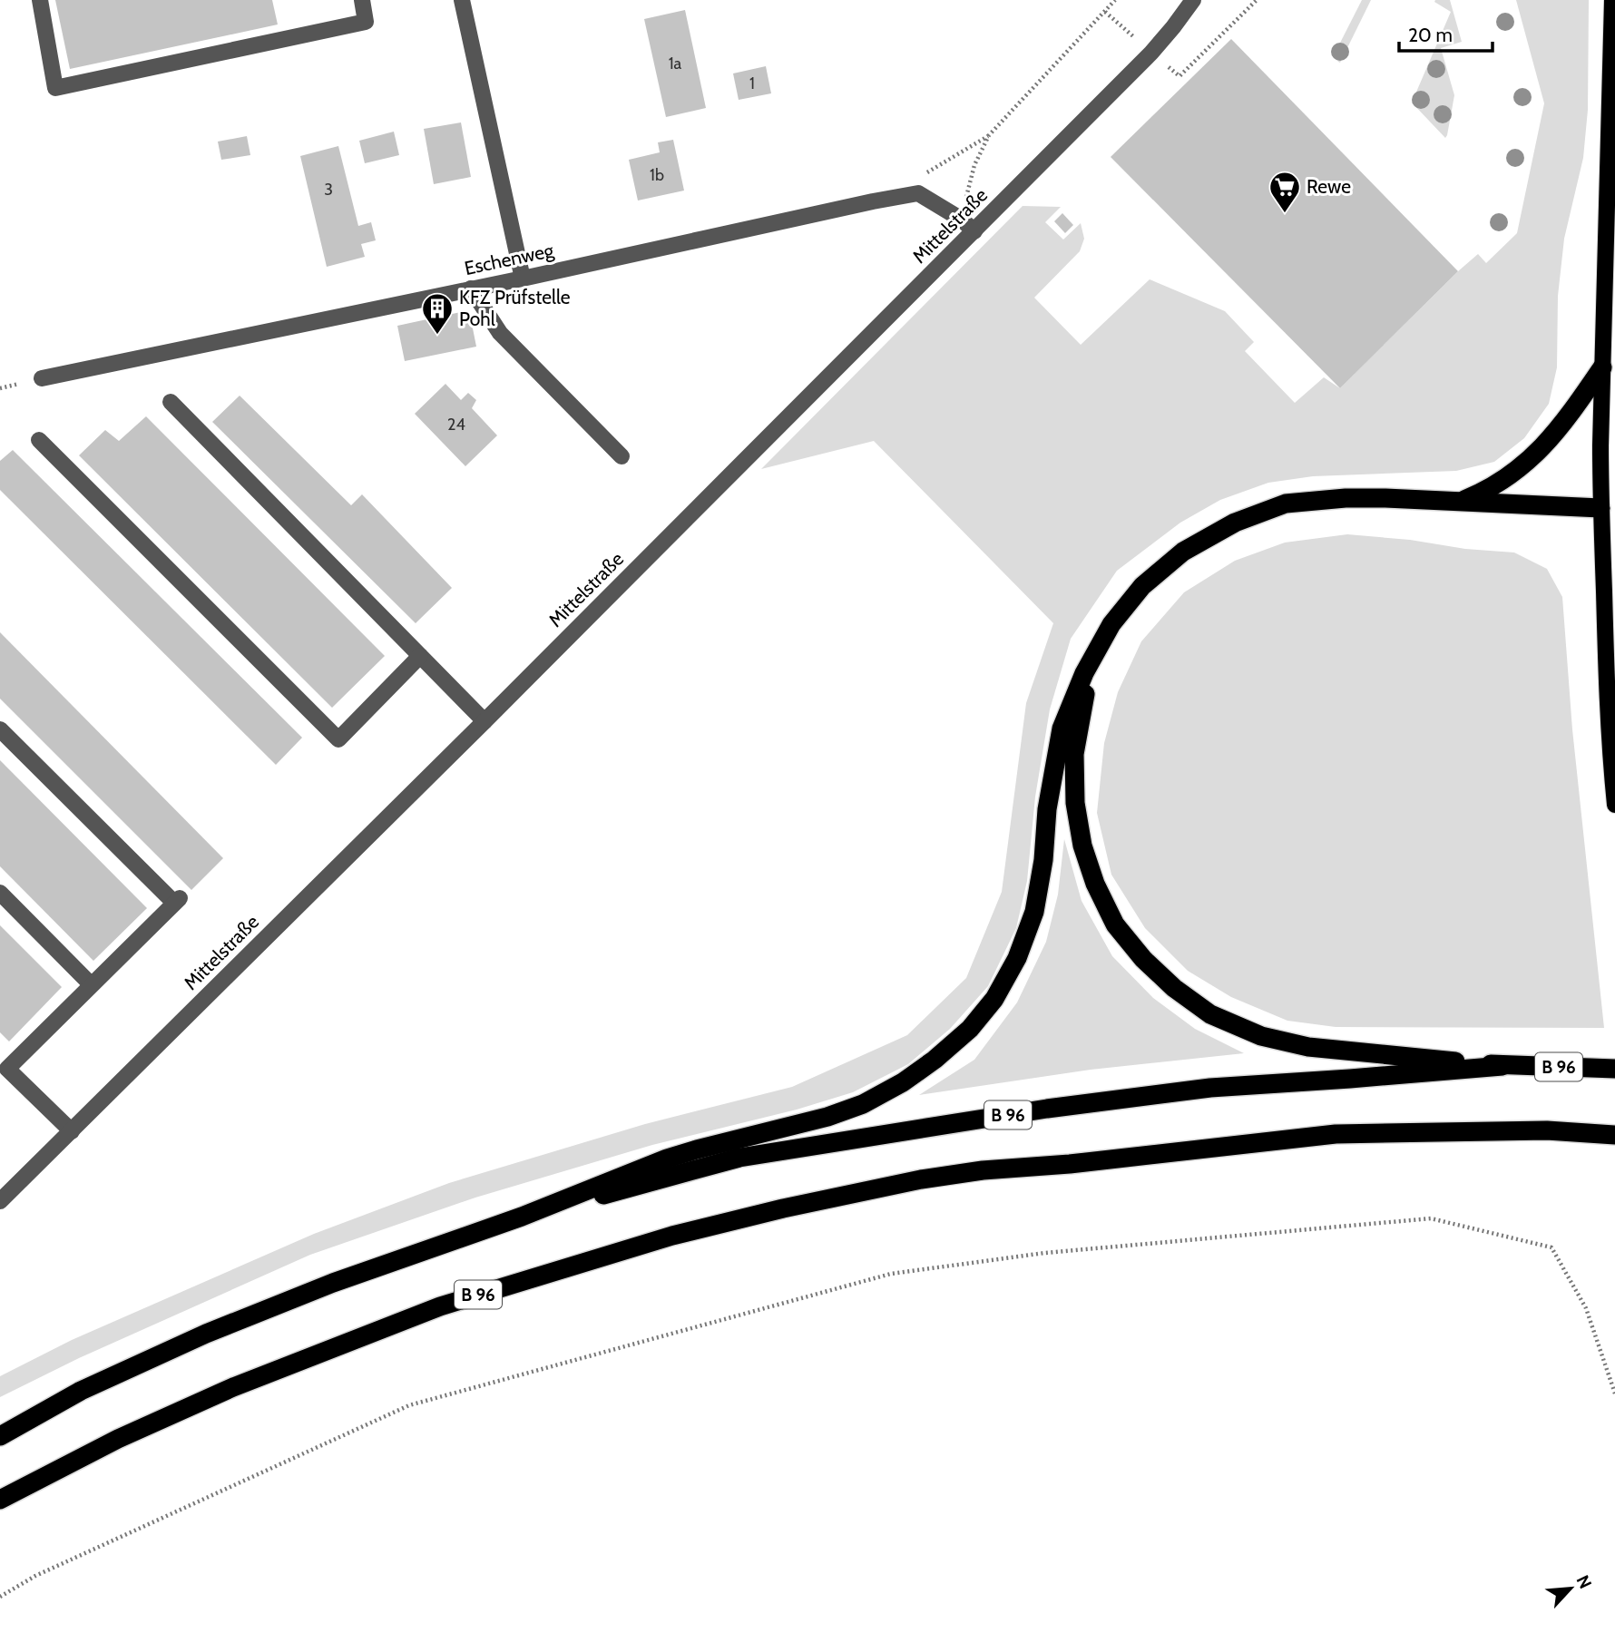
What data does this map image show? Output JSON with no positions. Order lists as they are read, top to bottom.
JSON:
{
  "streets": {
    "highway": ["B 96"],
    "street": ["Mittelstraße", "Eschenweg"]
  },
  "places": {
    "supermarket": ["Rewe"],
    "building": ["KFZ Prüfstelle Pohl"]
  },
  "house_numbers": [
    "1a",
    "1",
    "1b",
    "3",
    "24"
  ],
  "scale_bar": "20 m",
  "north": "top right"
}
